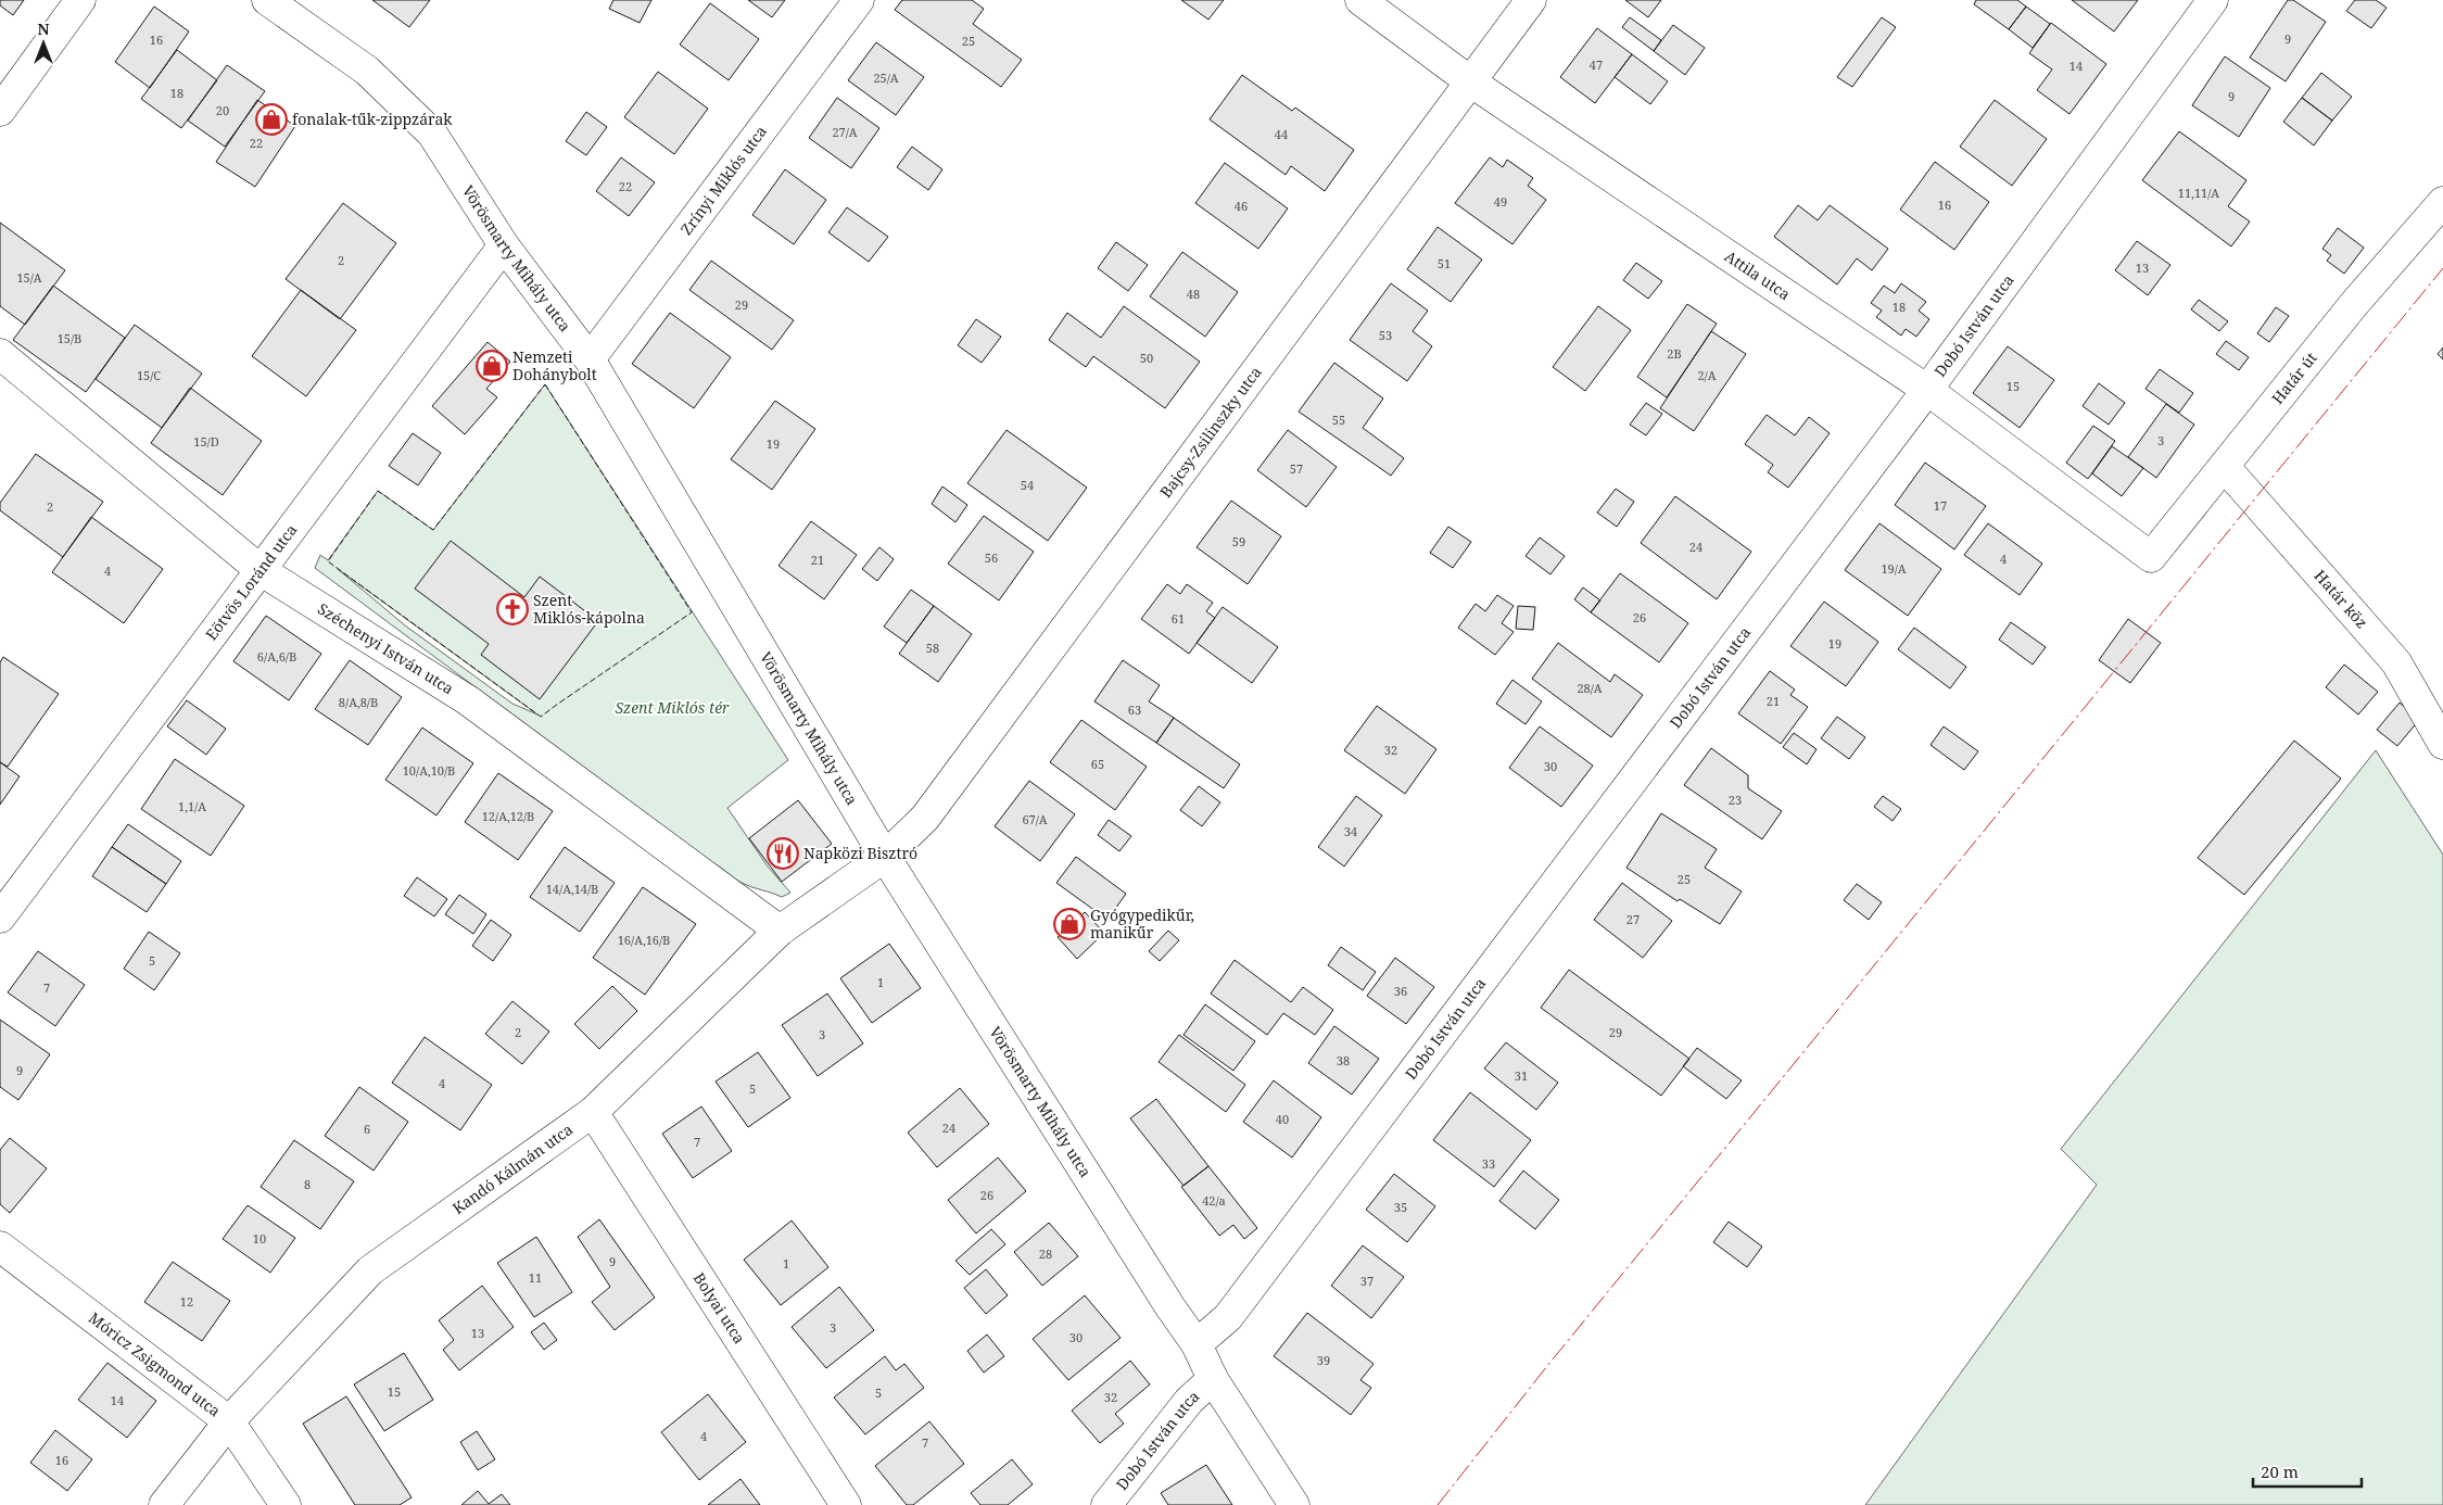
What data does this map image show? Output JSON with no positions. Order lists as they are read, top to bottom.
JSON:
{
  "streets": {
    "street": [
      "Zrínyi Miklós utca",
      "Vörösmarty Mihály utca",
      "Attila utca",
      "Dobó István utca",
      "Határ út",
      "Bajcsy-Zsilinszky utca",
      "Eötvös Loránd utca",
      "Határ köz",
      "Széchenyi István utca",
      "Kandó Kálmán utca",
      "Bolyai utca",
      "Móricz Zsigmond utca"
    ]
  },
  "crossings": [
    ["Zrínyi Miklós utca", "Vörösmarty Mihály utca"],
    ["Vörösmarty Mihály utca", "Dobó István utca"],
    ["Vörösmarty Mihály utca", "Bajcsy-Zsilinszky utca"],
    ["Vörösmarty Mihály utca", "Eötvös Loránd utca"],
    ["Vörösmarty Mihály utca", "Kandó Kálmán utca"],
    ["Attila utca", "Dobó István utca"],
    ["Attila utca", "Határ út"],
    ["Attila utca", "Bajcsy-Zsilinszky utca"],
    ["Határ út", "Határ köz"],
    ["Bajcsy-Zsilinszky utca", "Kandó Kálmán utca"],
    ["Eötvös Loránd utca", "Széchenyi István utca"],
    ["Széchenyi István utca", "Kandó Kálmán utca"],
    ["Kandó Kálmán utca", "Bolyai utca"],
    ["Kandó Kálmán utca", "Móricz Zsigmond utca"]
  ],
  "parks": ["Szent Miklós tér"],
  "places": {
    "shop": ["fonalak-tűk-zippzárak", "Nemzeti Dohánybolt", "Gyógypedikűr, manikűr"],
    "church": ["Szent Miklós-kápolna"],
    "restaurant": ["Napközi Bisztró"]
  },
  "house_numbers": [
    "9",
    "16",
    "25",
    "47",
    "14",
    "25/A",
    "18",
    "9",
    "20",
    "27/A",
    "44",
    "22",
    "22",
    "11,11/A",
    "49",
    "16",
    "46",
    "2",
    "51",
    "13",
    "15/A",
    "48",
    "29",
    "18",
    "53",
    "15/B",
    "2B",
    "50",
    "15/C",
    "2/A",
    "15",
    "55",
    "3",
    "15/D",
    "19",
    "57",
    "54",
    "17",
    "2",
    "59",
    "24",
    "56",
    "4",
    "21",
    "19/A",
    "4",
    "26",
    "61",
    "19",
    "58",
    "6/A,6/B",
    "28/A",
    "21",
    "8/A,8/B",
    "63",
    "32",
    "65",
    "30",
    "10/A,10/B",
    "23",
    "1,1/A",
    "12/A,12/B",
    "67/A",
    "34",
    "25",
    "14/A,14/B",
    "27",
    "16/A,16/B",
    "5",
    "1",
    "7",
    "36",
    "2",
    "29",
    "3",
    "38",
    "9",
    "31",
    "4",
    "5",
    "40",
    "24",
    "6",
    "7",
    "33",
    "8",
    "26",
    "42/a",
    "35",
    "10",
    "28",
    "9",
    "1",
    "11",
    "37",
    "12",
    "3",
    "13",
    "30",
    "39",
    "15",
    "5",
    "32",
    "14",
    "4",
    "7",
    "16"
  ],
  "scale_bar": "20 m",
  "north": "top"
}
